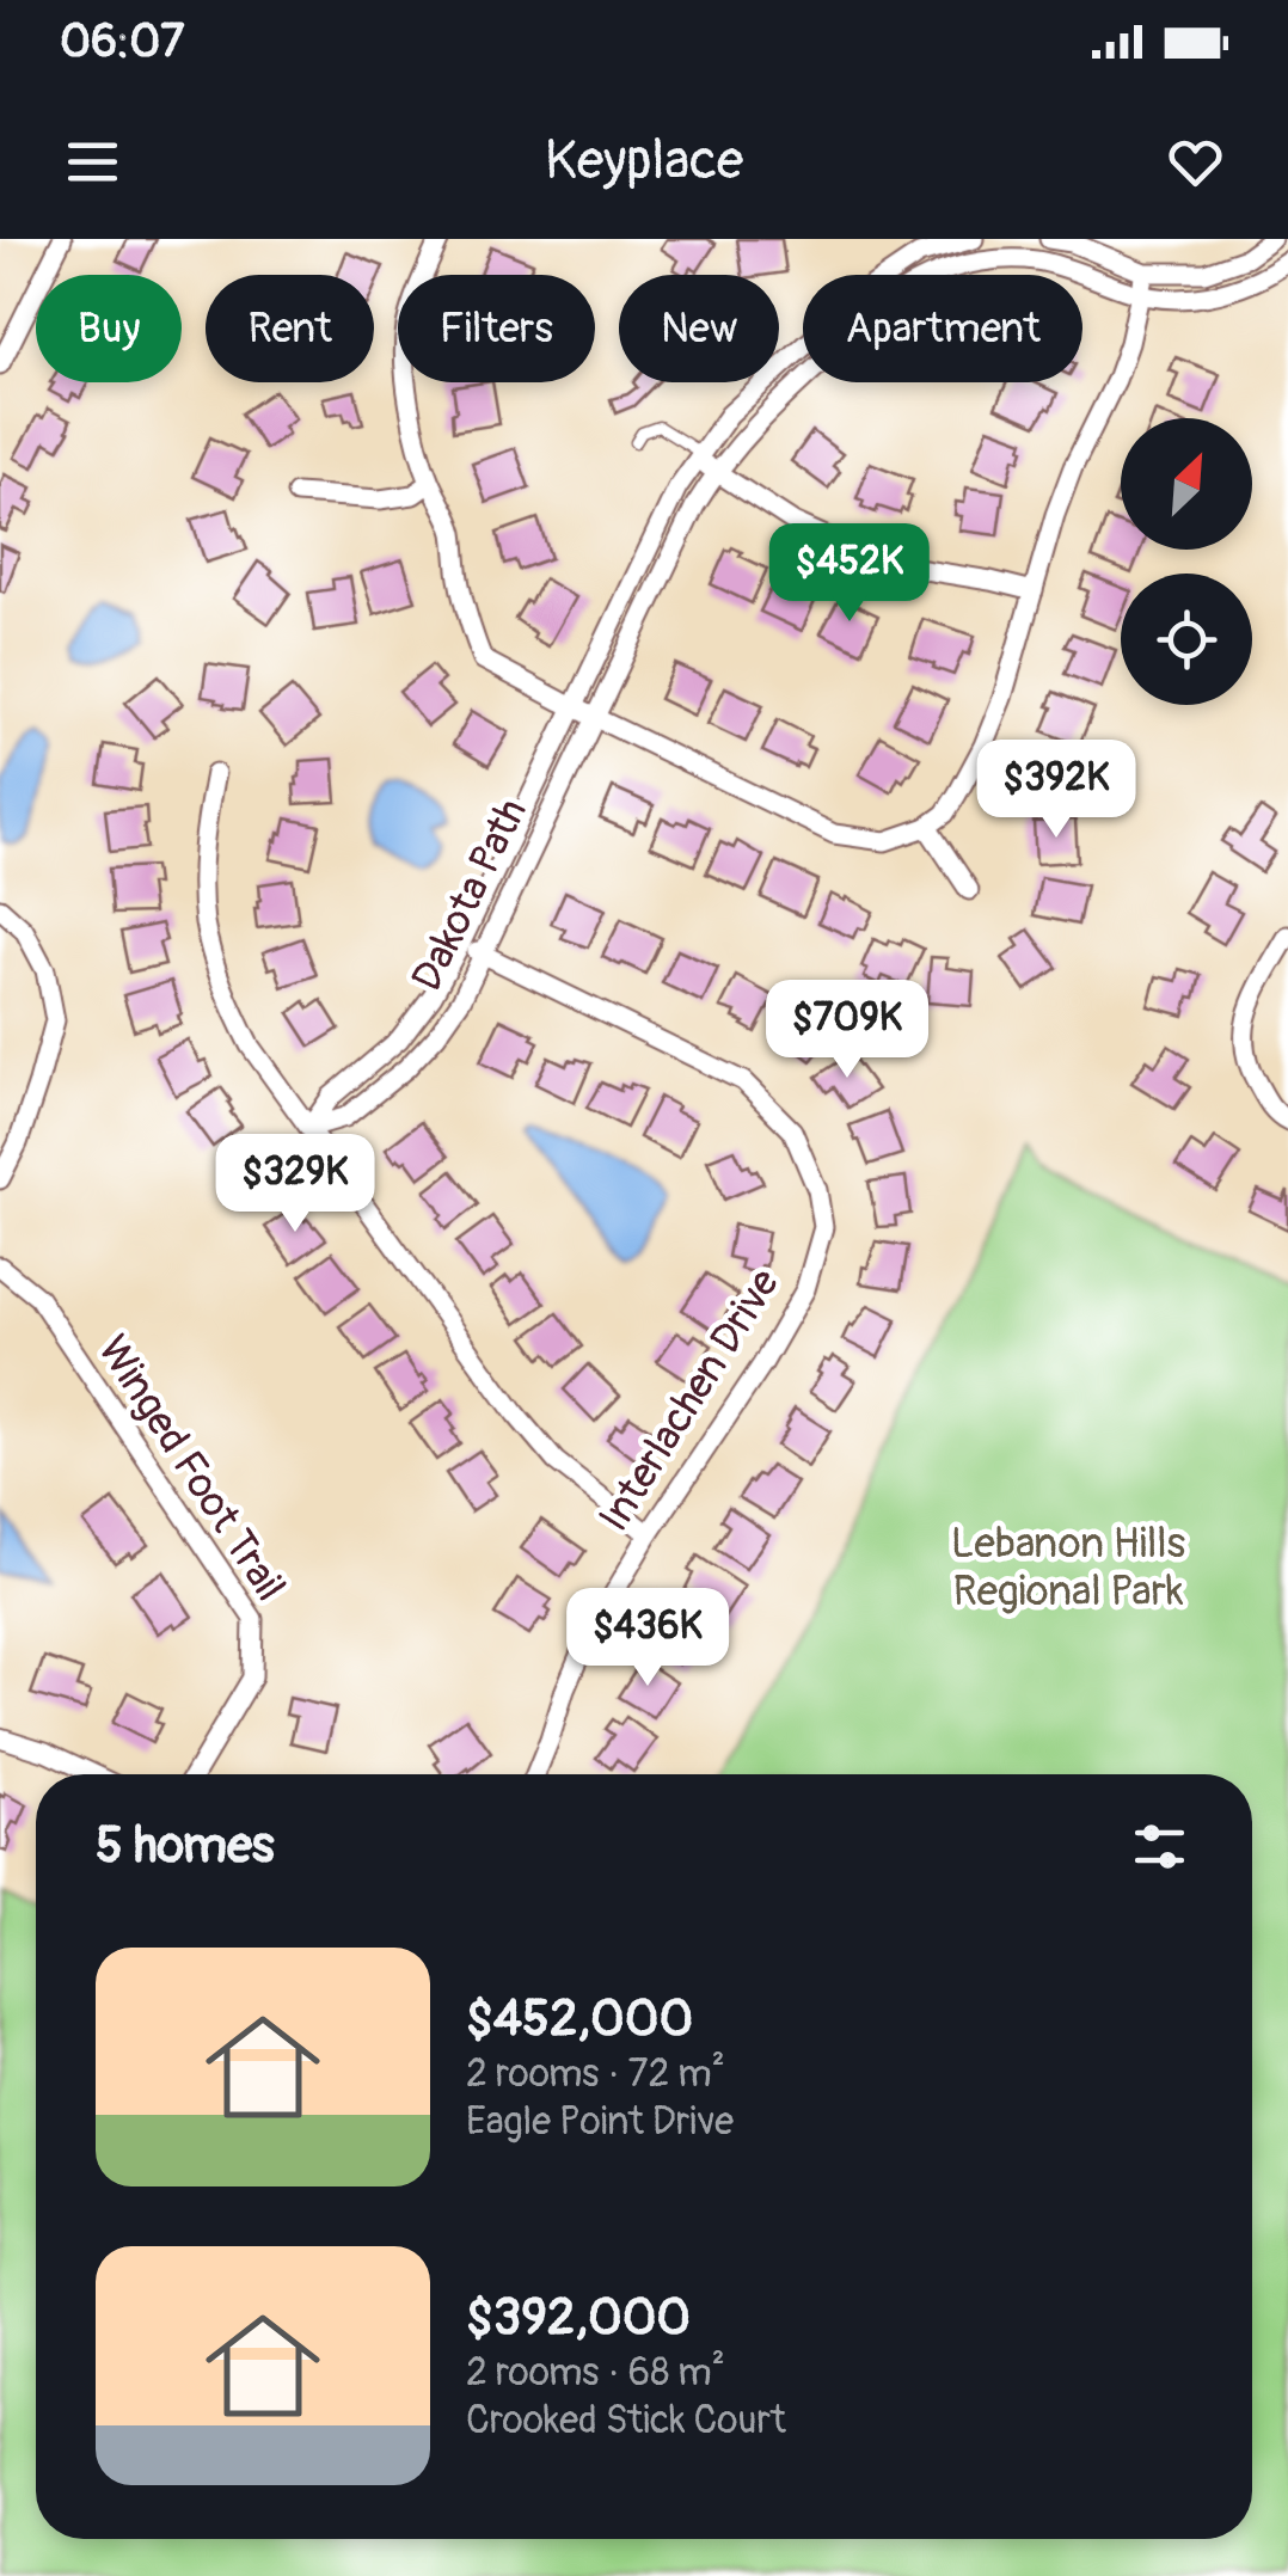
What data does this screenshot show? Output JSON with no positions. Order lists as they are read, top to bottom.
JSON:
{
  "streets": {
    "street": ["Dakota Path", "Interlachen Drive", "Winged Foot Trail"]
  },
  "crossings": [
    ["Dakota Path", "Interlachen Drive"]
  ],
  "parks": ["Lebanon Hills Regional Park"],
  "north": "top right",
  "page": {
    "status": "06:07",
    "header": "Keyplace",
    "chip": [
      "Buy",
      "Rent",
      "Filters",
      "New",
      "Apartment"
    ],
    "price": [
      "$452K",
      "$392K",
      "$709K",
      "$329K",
      "$436K"
    ],
    "heading": "5 homes",
    "list": [
      {
        "name": "$452,000",
        "note": "2 rooms · 72 m² · Eagle Point Drive"
      },
      {
        "name": "$392,000",
        "note": "2 rooms · 68 m² · Crooked Stick Court"
      }
    ]
  }
}
